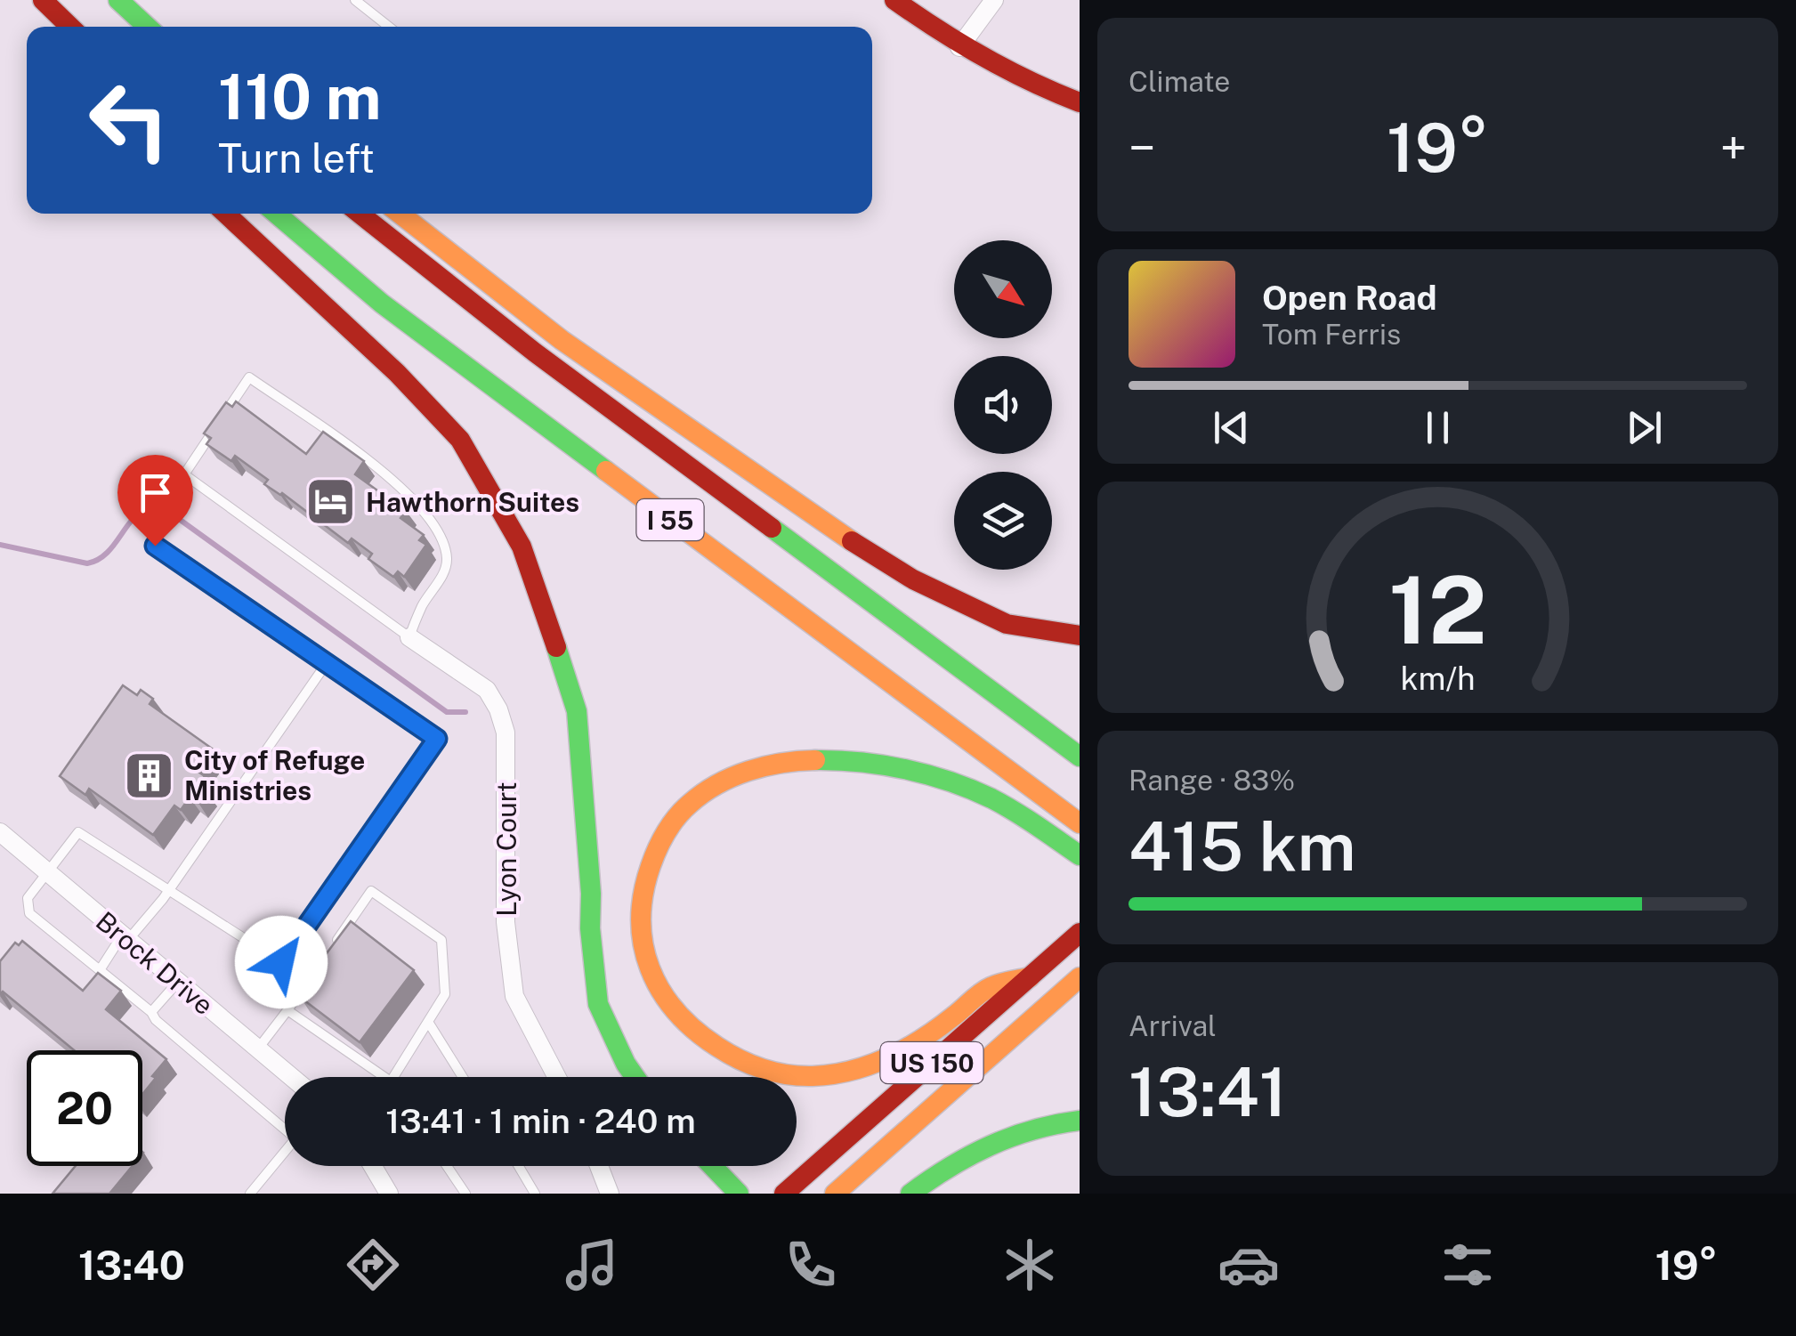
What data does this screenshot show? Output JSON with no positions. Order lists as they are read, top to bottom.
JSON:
{
  "streets": {
    "main road": ["I 55", "US 150"],
    "street": ["Lyon Court", "Brock Drive"]
  },
  "places": {
    "hotel": ["Hawthorn Suites"],
    "building": ["City of Refuge Ministries"]
  },
  "north": "bottom right",
  "page": {
    "tile": [
      "Climate",
      ["Range · 83%", "415 km"],
      ["Arrival", "13:41"]
    ],
    "turn": ["110 m", "Turn left"],
    "heat": ["−", "19°", "+"],
    "song": ["Open Road", "Tom Ferris"],
    "limit": "20",
    "trip": "13:41 · 1 min · 240 m",
    "tabs": ["13:40", "19°"],
    "gauge": ["12", "km/h"]
  }
}
